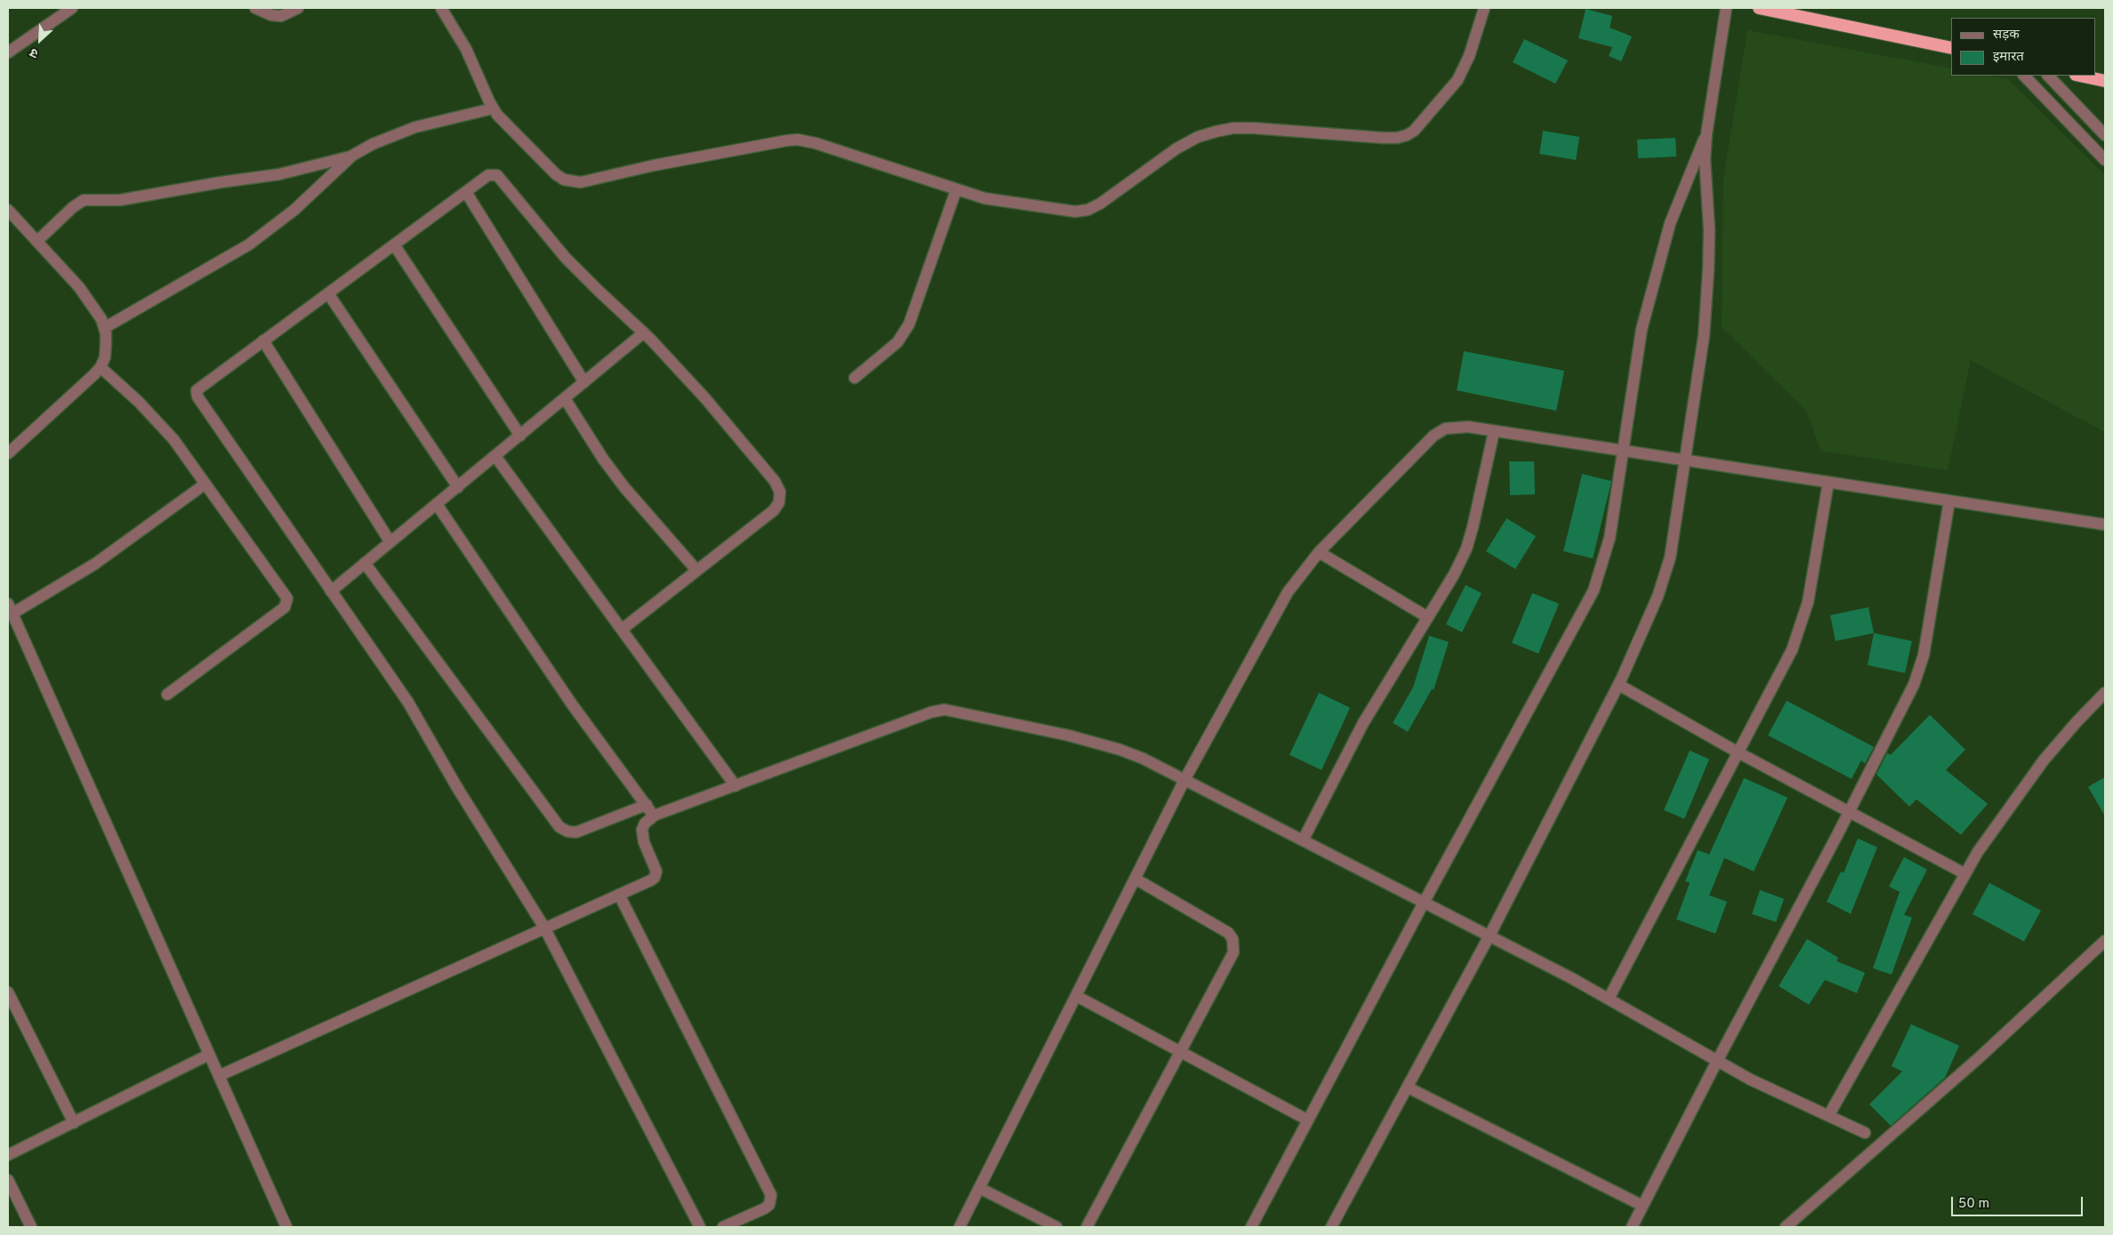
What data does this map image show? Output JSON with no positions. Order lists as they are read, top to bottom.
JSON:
{
  "legend": ["सड़क", "इमारत"],
  "scale_bar": "50 m",
  "north": "bottom left"
}
